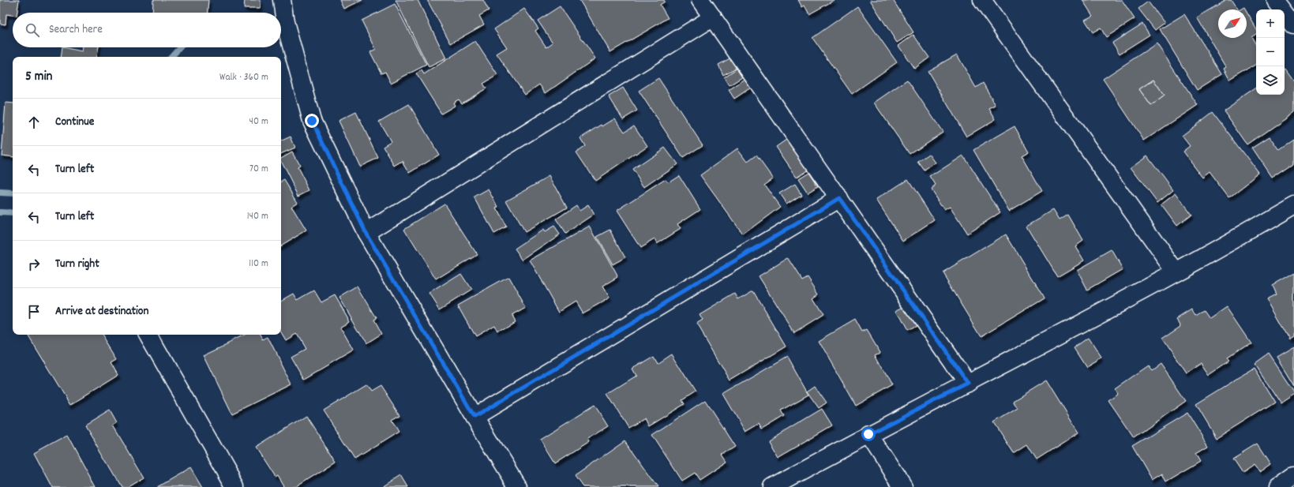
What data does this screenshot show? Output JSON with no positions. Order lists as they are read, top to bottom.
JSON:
{
  "north": "top right",
  "page": {
    "map_buttons": ["+", "−"],
    "search": "Search here",
    "heading": ["5 min", "Walk · 360 m"],
    "list": [
      ["Continue", "40 m"],
      ["Turn left", "70 m"],
      ["Turn left", "140 m"],
      ["Turn right", "110 m"],
      "Arrive at destination"
    ]
  }
}
